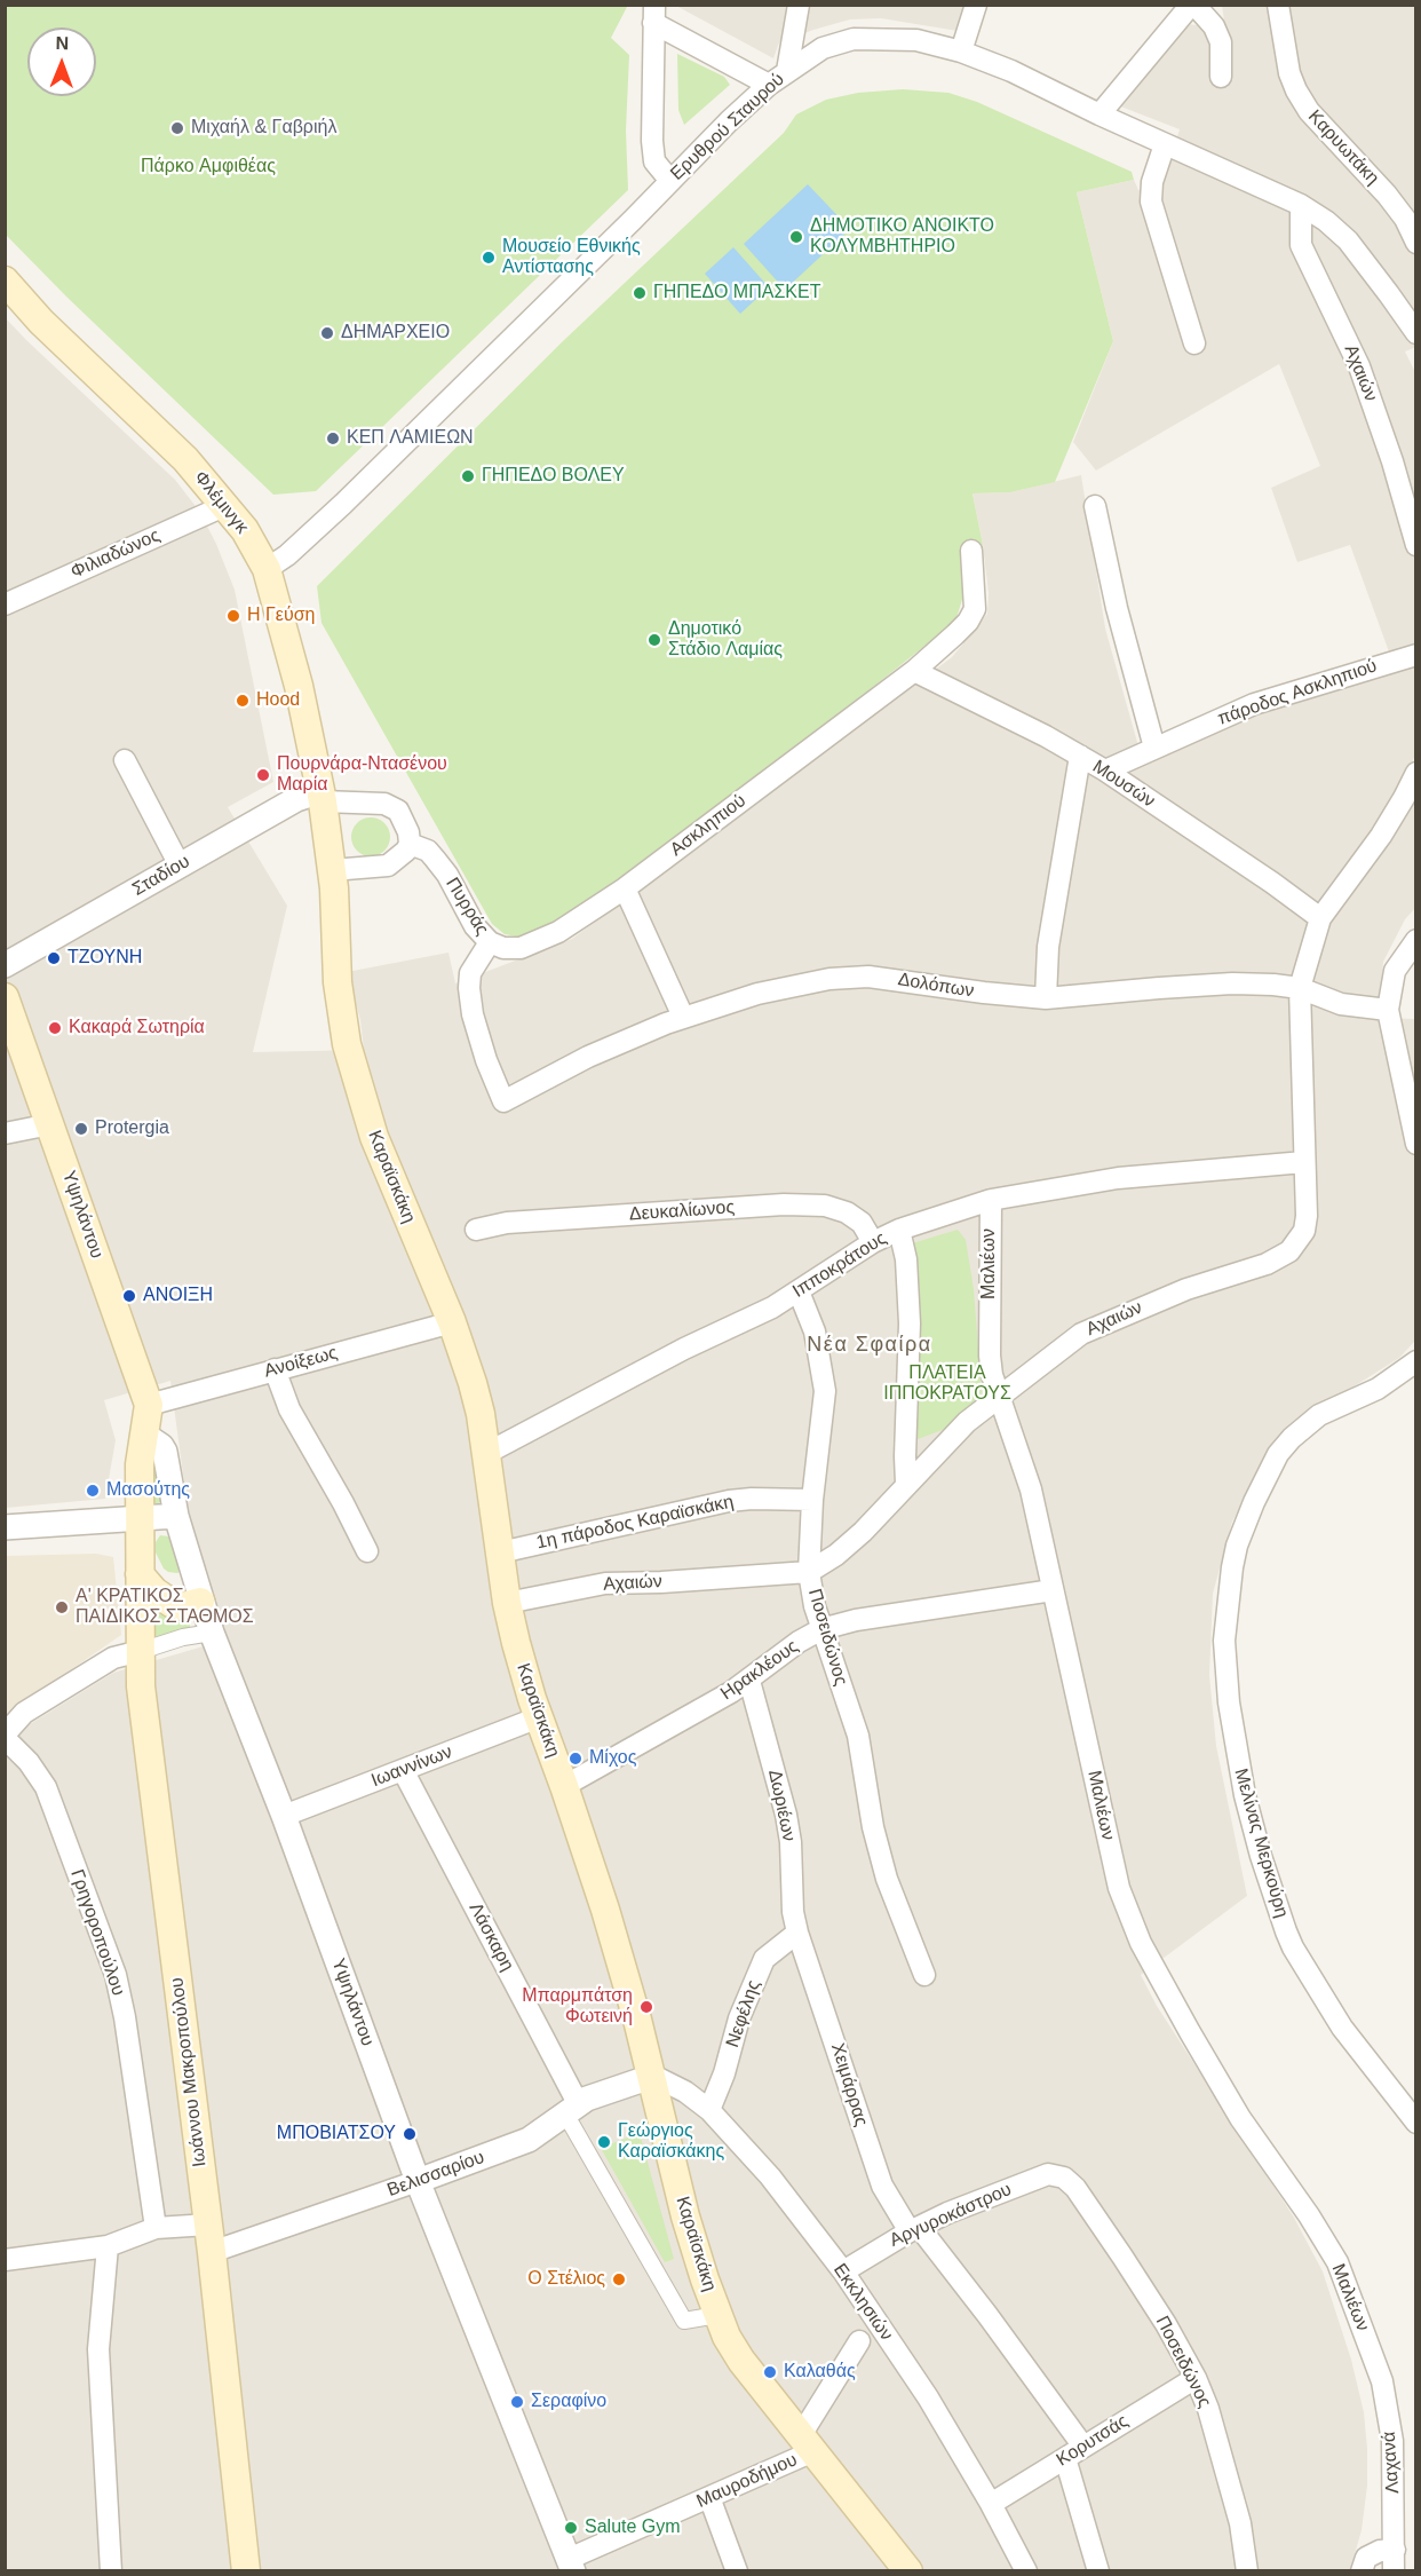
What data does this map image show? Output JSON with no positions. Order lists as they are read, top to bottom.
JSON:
{
  "streets": {
    "main road": [
      "Φλέμινγκ",
      "Καραϊσκάκη",
      "Υψηλάντου",
      "Ιωάννου Μακροπούλου"
    ],
    "street": [
      "Ερυθρού Σταυρού",
      "Καρυωτάκη",
      "Αχαιών",
      "Φιλιαδώνος",
      "πάροδος Ασκληπιού",
      "Μουσών",
      "Ασκληπιού",
      "Σταδίου",
      "Πυρράς",
      "Δολόπων",
      "Δευκαλίωνος",
      "Μαλιέων",
      "Ιπποκράτους",
      "Ανοίξεως",
      "1η πάροδος Καραϊσκάκη",
      "Ποσειδώνος",
      "Ηρακλέους",
      "Ιωαννίνων",
      "Δωριέων",
      "Μελίνας Μερκούρη",
      "Γρηγοροπούλου",
      "Λάσκαρη",
      "Νεφέλης",
      "Χειμάρρας",
      "Βελισσαρίου",
      "Αργυροκάστρου",
      "Εκκλησιών",
      "Κορυτσάς",
      "Λαχανά",
      "Μαυροδήμου"
    ]
  },
  "crossings": [
    ["Ερυθρού Σταυρού", "Αχαιών"],
    ["Ερυθρού Σταυρού", "Φλέμινγκ"],
    ["Αχαιών", "Μουσών"],
    ["Αχαιών", "Δολόπων"],
    ["Αχαιών", "Καραϊσκάκη"],
    ["Αχαιών", "Μαλιέων"],
    ["Αχαιών", "Ιπποκράτους"],
    ["Αχαιών", "Ποσειδώνος"],
    ["Φλέμινγκ", "Φιλιαδώνος"],
    ["Φλέμινγκ", "Σταδίου"],
    ["Φλέμινγκ", "Καραϊσκάκη"],
    ["πάροδος Ασκληπιού", "Μουσών"],
    ["Μουσών", "Ασκληπιού"],
    ["Ασκληπιού", "Πυρράς"],
    ["Σταδίου", "Καραϊσκάκη"],
    ["Πυρράς", "Δολόπων"],
    ["Καραϊσκάκη", "Ιπποκράτους"],
    ["Καραϊσκάκη", "Ανοίξεως"],
    ["Καραϊσκάκη", "1η πάροδος Καραϊσκάκη"],
    ["Καραϊσκάκη", "Ηρακλέους"],
    ["Καραϊσκάκη", "Ιωαννίνων"],
    ["Καραϊσκάκη", "Βελισσαρίου"],
    ["Καραϊσκάκη", "Εκκλησιών"],
    ["Καραϊσκάκη", "Μαυροδήμου"],
    ["Δευκαλίωνος", "Ιπποκράτους"],
    ["Υψηλάντου", "Ανοίξεως"],
    ["Υψηλάντου", "Ιωαννίνων"],
    ["Υψηλάντου", "Ιωάννου Μακροπούλου"],
    ["Υψηλάντου", "Βελισσαρίου"],
    ["Υψηλάντου", "Μαυροδήμου"],
    ["Μαλιέων", "Ιπποκράτους"],
    ["Μαλιέων", "Ηρακλέους"],
    ["Μαλιέων", "Λαχανά"],
    ["Ιπποκράτους", "Ποσειδώνος"],
    ["1η πάροδος Καραϊσκάκη", "Ποσειδώνος"],
    ["Ποσειδώνος", "Ηρακλέους"],
    ["Ποσειδώνος", "Αργυροκάστρου"],
    ["Ποσειδώνος", "Κορυτσάς"],
    ["Ηρακλέους", "Δωριέων"],
    ["Ιωαννίνων", "Λάσκαρη"],
    ["Δωριέων", "Νεφέλης"],
    ["Δωριέων", "Χειμάρρας"],
    ["Λάσκαρη", "Βελισσαρίου"],
    ["Νεφέλης", "Χειμάρρας"],
    ["Νεφέλης", "Εκκλησιών"],
    ["Ιωάννου Μακροπούλου", "Βελισσαρίου"],
    ["Χειμάρρας", "Αργυροκάστρου"],
    ["Χειμάρρας", "Κορυτσάς"],
    ["Βελισσαρίου", "Εκκλησιών"],
    ["Αργυροκάστρου", "Εκκλησιών"],
    ["Εκκλησιών", "Κορυτσάς"]
  ],
  "districts": ["Νέα Σφαίρα"],
  "parks": ["Πάρκο Αμφιθέας", "ΠΛΑΤΕΙΑ ΙΠΠΟΚΡΑΤΟΥΣ"],
  "places": [
    "Μιχαήλ & Γαβριήλ",
    "ΔΗΜΟΤΙΚΟ ΑΝΟΙΚΤΟ ΚΟΛΥΜΒΗΤΗΡΙΟ",
    "Μουσείο Εθνικής Αντίστασης",
    "ΓΗΠΕΔΟ ΜΠΑΣΚΕΤ",
    "ΔΗΜΑΡΧΕΙΟ",
    "ΚΕΠ ΛΑΜΙΕΩΝ",
    "ΓΗΠΕΔΟ ΒΟΛΕΥ",
    "Η Γεύση",
    "Δημοτικό Στάδιο Λαμίας",
    "Hood",
    "Πουρνάρα-Ντασένου Μαρία",
    "ΤΖΟΥΝΗ",
    "Κακαρά Σωτηρία",
    "Protergia",
    "ΑΝΟΙΞΗ",
    "Μασούτης",
    "Α' ΚΡΑΤΙΚΟΣ ΠΑΙΔΙΚΟΣ ΣΤΑΘΜΟΣ",
    "Μίχος",
    "Μπαρμπάτση Φωτεινή",
    "ΜΠΟΒΙΑΤΣΟΥ",
    "Γεώργιος Καραϊσκάκης",
    "Ο Στέλιος",
    "Καλαθάς",
    "Σεραφίνο",
    "Salute Gym"
  ],
  "north": "top"
}
